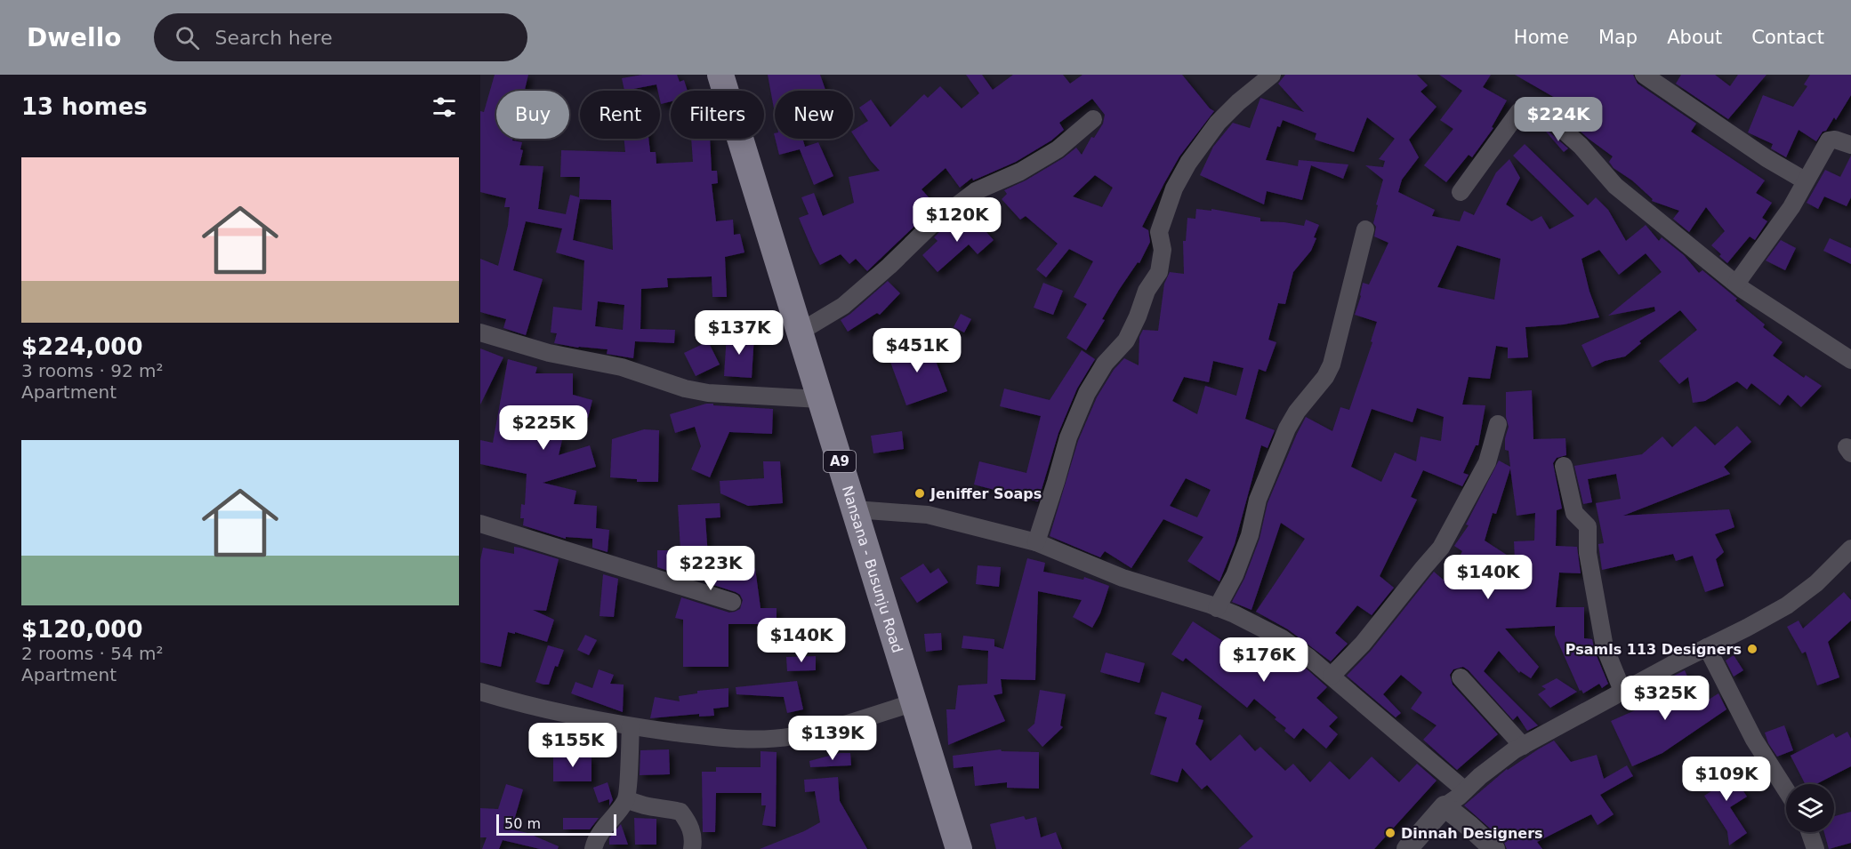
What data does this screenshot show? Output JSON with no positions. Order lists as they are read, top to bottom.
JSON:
{
  "streets": {
    "main road": ["A9", "Nansana - Busunju Road"]
  },
  "places": ["Jeniffer Soaps", "Psamls 113 Designers", "Dinnah Designers"],
  "scale_bar": "50 m",
  "page": {
    "header": "Dwello",
    "search": "Search here",
    "nav": [
      "Home",
      "Map",
      "About",
      "Contact"
    ],
    "heading": "13 homes",
    "chip": [
      "Buy",
      "Rent",
      "Filters",
      "New"
    ],
    "price": [
      "$224K",
      "$120K",
      "$137K",
      "$451K",
      "$225K",
      "$223K",
      "$140K",
      "$140K",
      "$176K",
      "$325K",
      "$139K",
      "$155K",
      "$109K"
    ],
    "list": [
      {
        "name": "$224,000",
        "note": "3 rooms · 92 m² · Apartment"
      },
      {
        "name": "$120,000",
        "note": "2 rooms · 54 m² · Apartment"
      }
    ],
    "scale": "50 m"
  }
}
